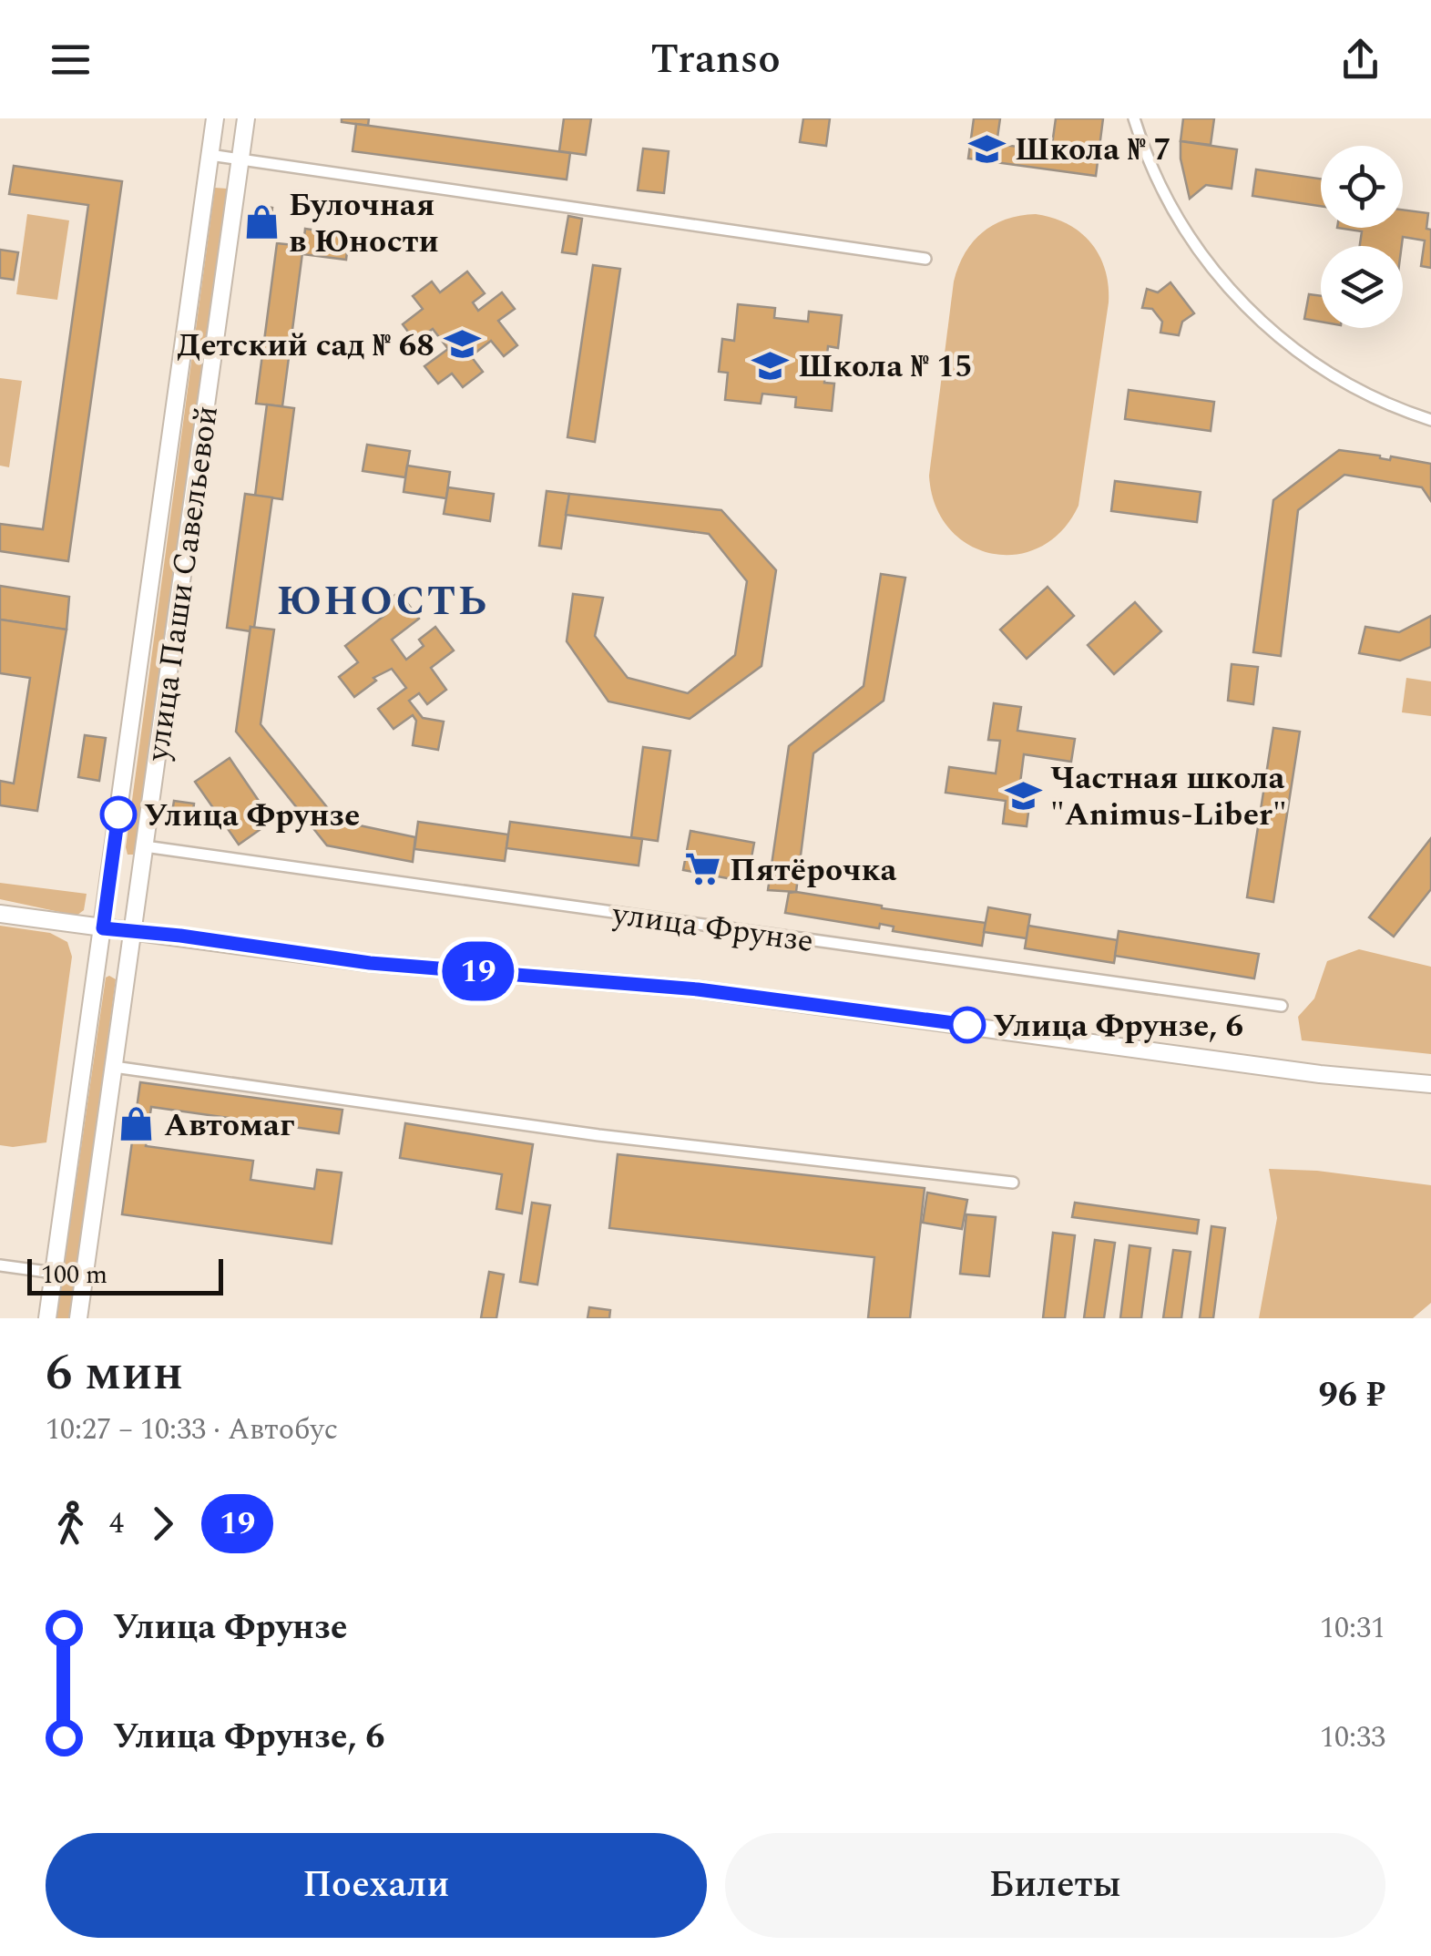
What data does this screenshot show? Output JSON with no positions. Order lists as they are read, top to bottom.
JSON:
{
  "streets": {
    "main road": ["улица Паши Савельевой"],
    "street": ["улица Фрунзе"]
  },
  "crossings": [
    ["улица Паши Савельевой", "улица Фрунзе"]
  ],
  "districts": ["ЮНОСТЬ"],
  "places": {
    "school or university": [
      "Школа № 7",
      "Детский сад № 68",
      "Школа № 15",
      "Частная школа \"Animus-Liber\""
    ],
    "shop": ["Булочная в Юности", "Автомаг"],
    "other": ["Улица Фрунзе", "Улица Фрунзе, 6"],
    "supermarket": ["Пятёрочка"]
  },
  "lines": ["bus line 19"],
  "scale_bar": "100 m",
  "page": {
    "header": "Transo",
    "on_map": "19",
    "scale": "100 m",
    "heading": ["6 мин", "10:27 – 10:33 · Автобус", "96 ₽"],
    "legs": ["4", "19"],
    "list": [
      {
        "name": "Улица Фрунзе",
        "value": "10:31"
      },
      {
        "name": "Улица Фрунзе, 6",
        "value": "10:33"
      }
    ],
    "buttons": ["Поехали", "Билеты"]
  }
}
